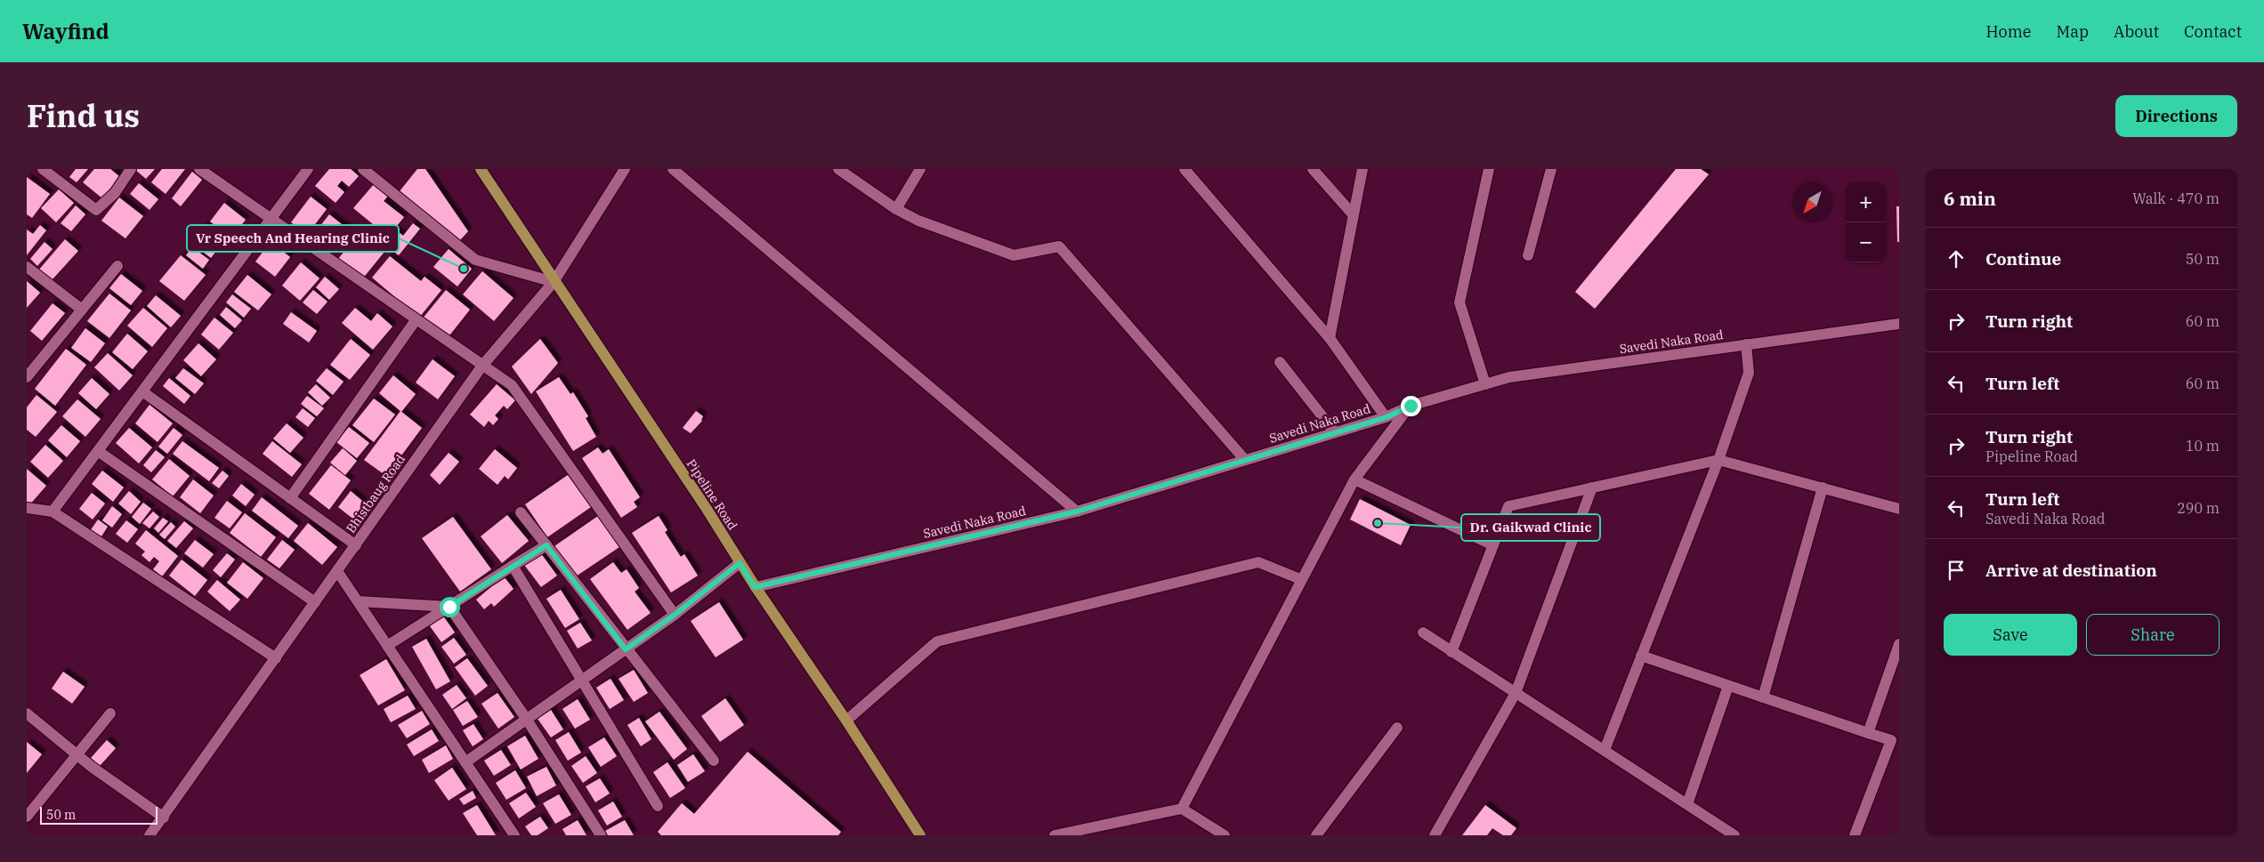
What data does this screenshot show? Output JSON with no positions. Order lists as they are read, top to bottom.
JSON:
{
  "streets": {
    "main road": ["Pipeline Road"],
    "street": ["Savedi Naka Road", "Bhistbaug Road"]
  },
  "crossings": [
    ["Savedi Naka Road", "Pipeline Road"],
    ["Bhistbaug Road", "Pipeline Road"]
  ],
  "places": ["Vr Speech And Hearing Clinic", "Dr. Gaikwad Clinic"],
  "scale_bar": "50 m",
  "north": "bottom left",
  "page": {
    "header": "Wayfind",
    "nav": [
      "Home",
      "Map",
      "About",
      "Contact"
    ],
    "title": "Find us",
    "buttons": [
      "Directions",
      ["Save", "Share"]
    ],
    "heading": ["6 min", "Walk · 470 m"],
    "map_buttons": ["+", "−"],
    "list": [
      ["Continue", "50 m"],
      ["Turn right", "60 m"],
      ["Turn left", "60 m"],
      ["Turn right", "Pipeline Road", "10 m"],
      ["Turn left", "Savedi Naka Road", "290 m"],
      "Arrive at destination"
    ],
    "scale": "50 m"
  }
}
